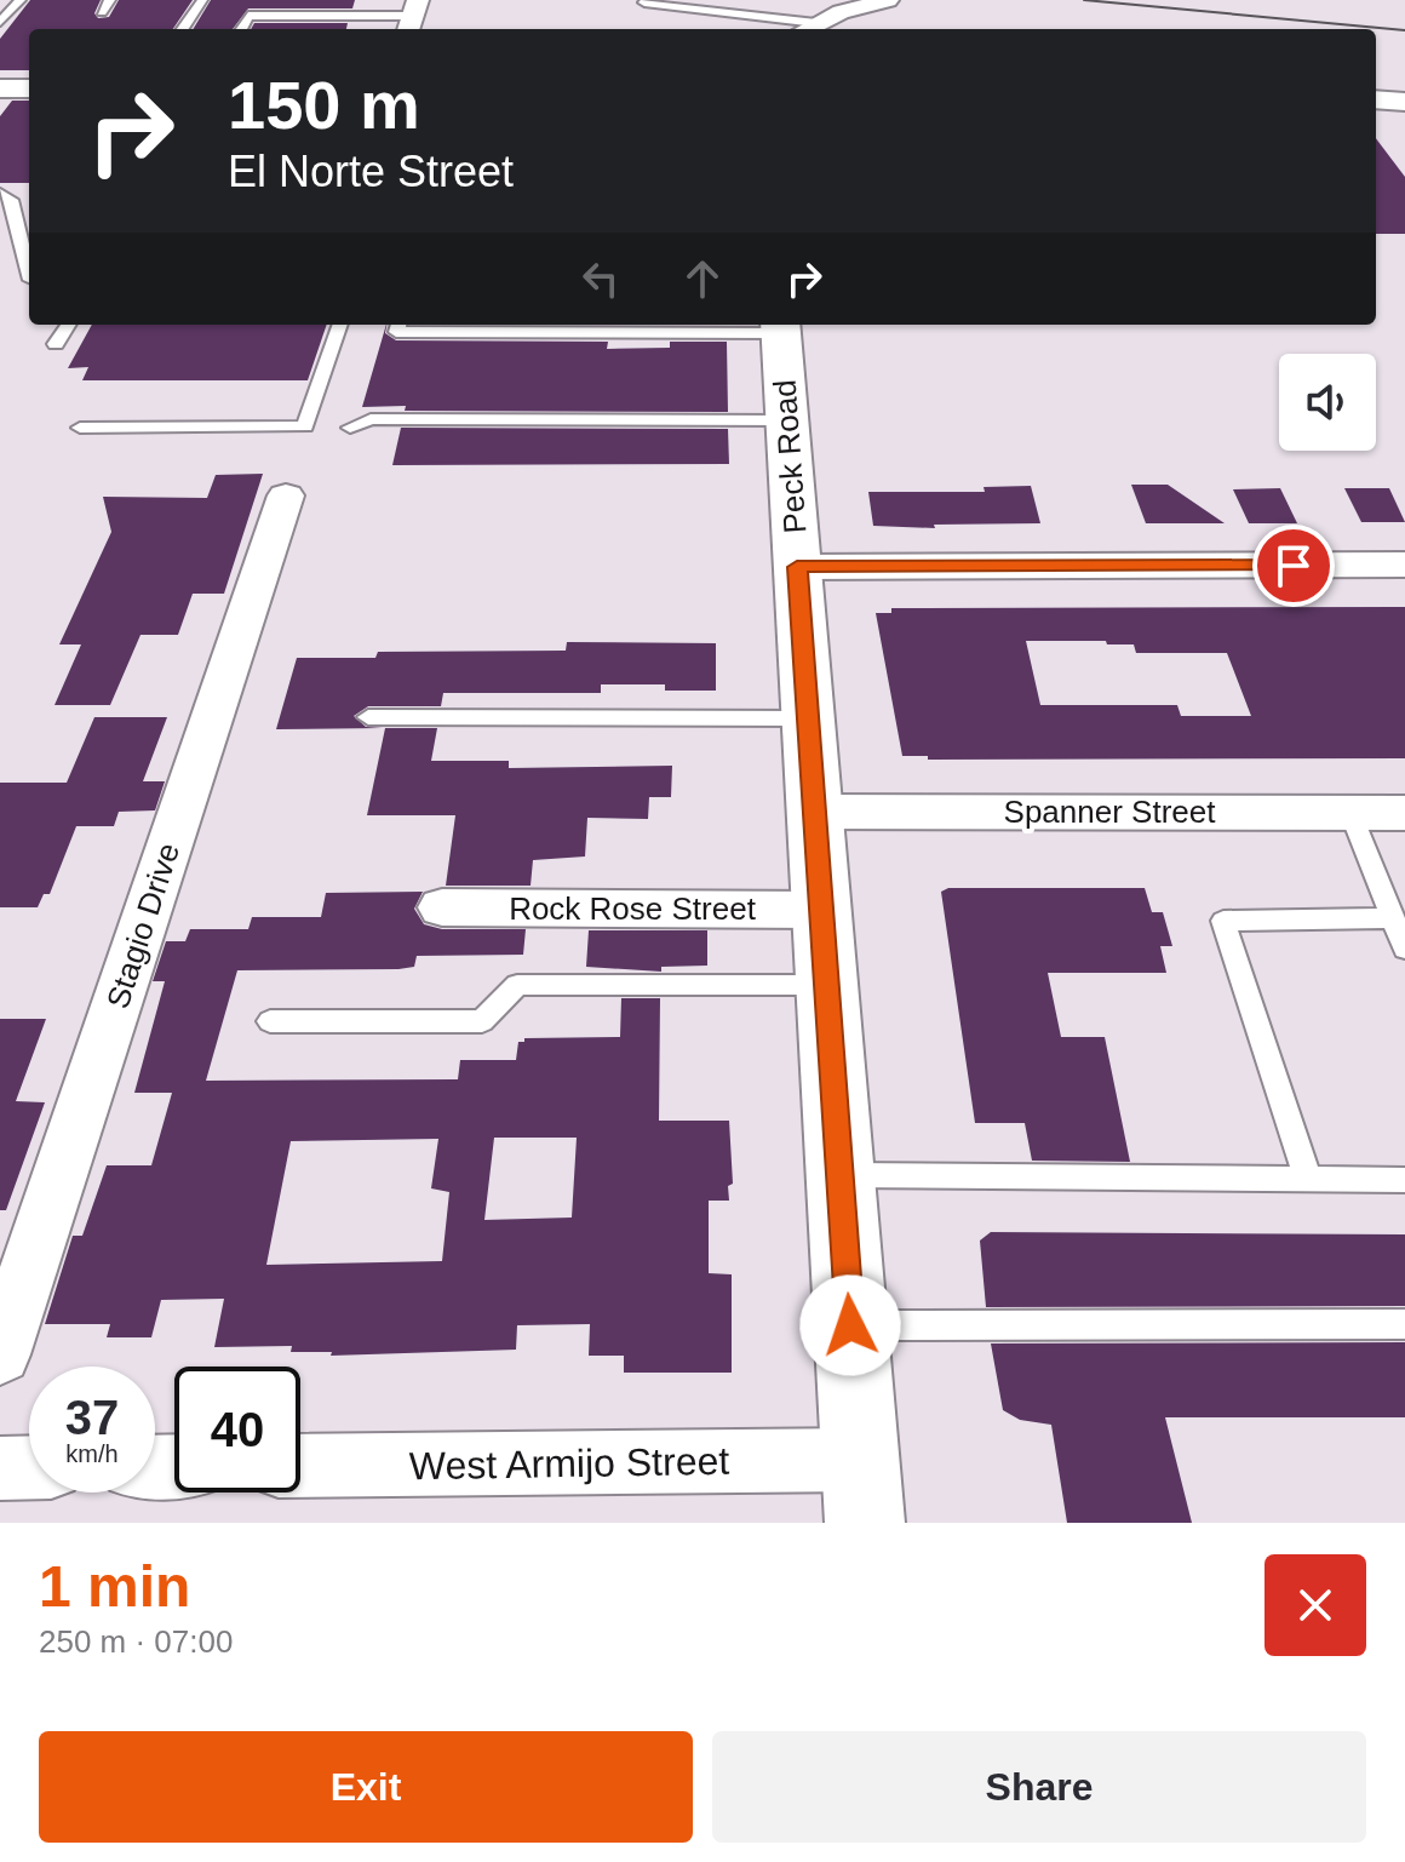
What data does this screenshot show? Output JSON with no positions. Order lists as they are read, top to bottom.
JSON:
{
  "streets": {
    "street": [
      "Peck Road",
      "Spanner Street",
      "Rock Rose Street",
      "Stagio Drive",
      "West Armijo Street"
    ]
  },
  "crossings": [
    ["Peck Road", "Spanner Street"],
    ["Peck Road", "Rock Rose Street"],
    ["Peck Road", "West Armijo Street"]
  ],
  "page": {
    "turn": ["150 m", "El Norte Street"],
    "speed": "37 km/h",
    "limit": "40",
    "heading": ["1 min", "250 m · 07:00"],
    "buttons": ["Exit", "Share"]
  }
}
